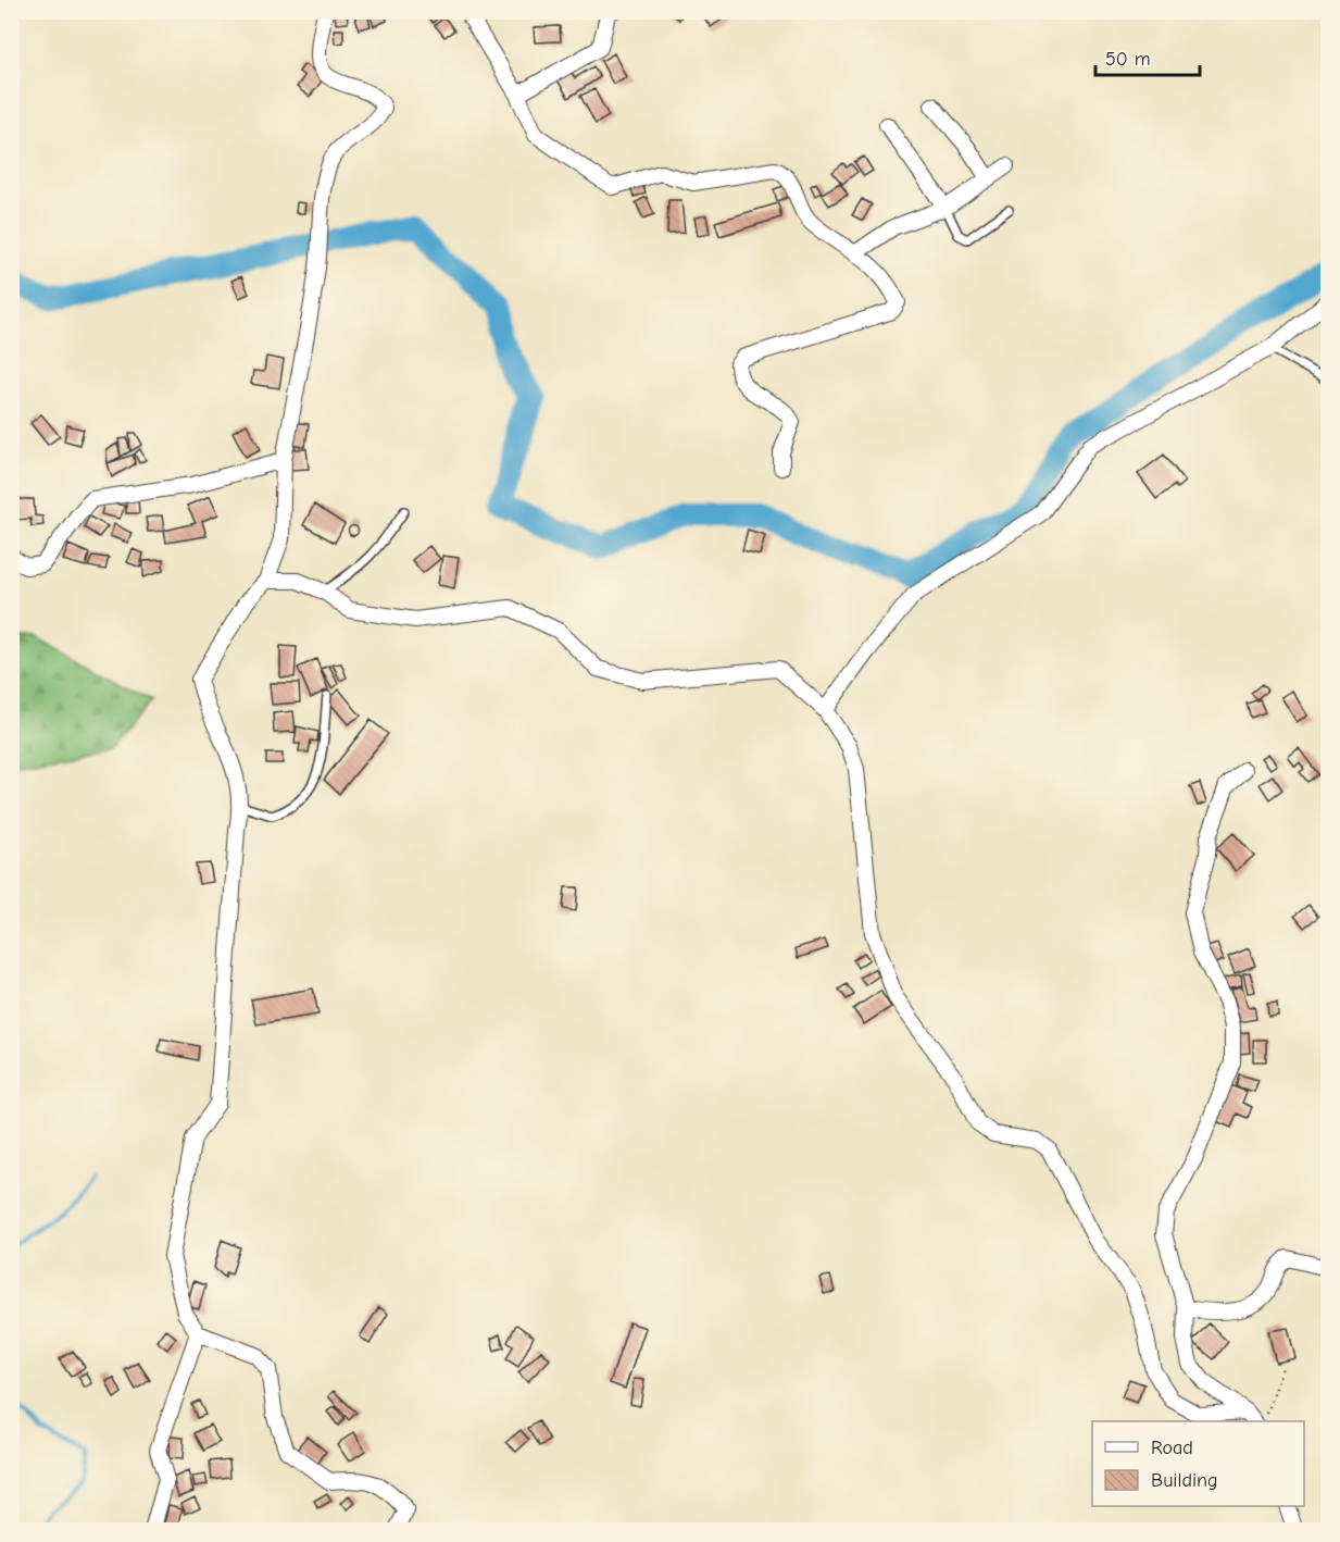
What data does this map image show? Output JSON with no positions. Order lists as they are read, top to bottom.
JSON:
{
  "legend": ["Road", "Building"],
  "scale_bar": "50 m"
}
